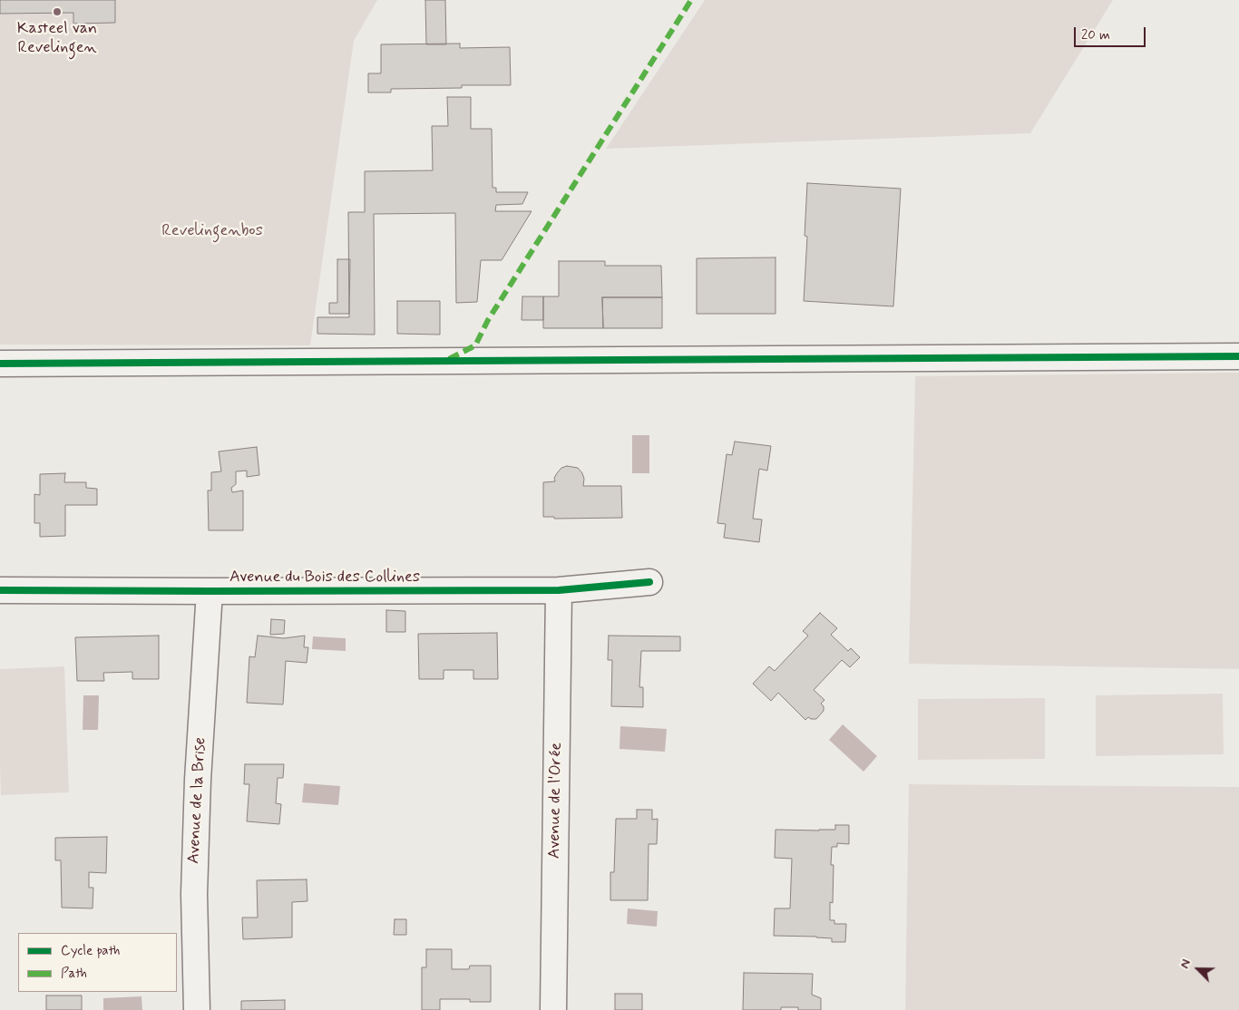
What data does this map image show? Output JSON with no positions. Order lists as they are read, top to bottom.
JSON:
{
  "streets": {
    "street": ["Avenue du Bois des Collines", "Avenue de la Brise", "Avenue de l'Orée"]
  },
  "crossings": [
    ["Avenue du Bois des Collines", "Avenue de la Brise"],
    ["Avenue du Bois des Collines", "Avenue de l'Orée"]
  ],
  "parks": ["Revelingenbos"],
  "places": ["Kasteel van Revelingen"],
  "legend": ["Cycle path", "Path"],
  "scale_bar": "20 m",
  "north": "top left"
}
